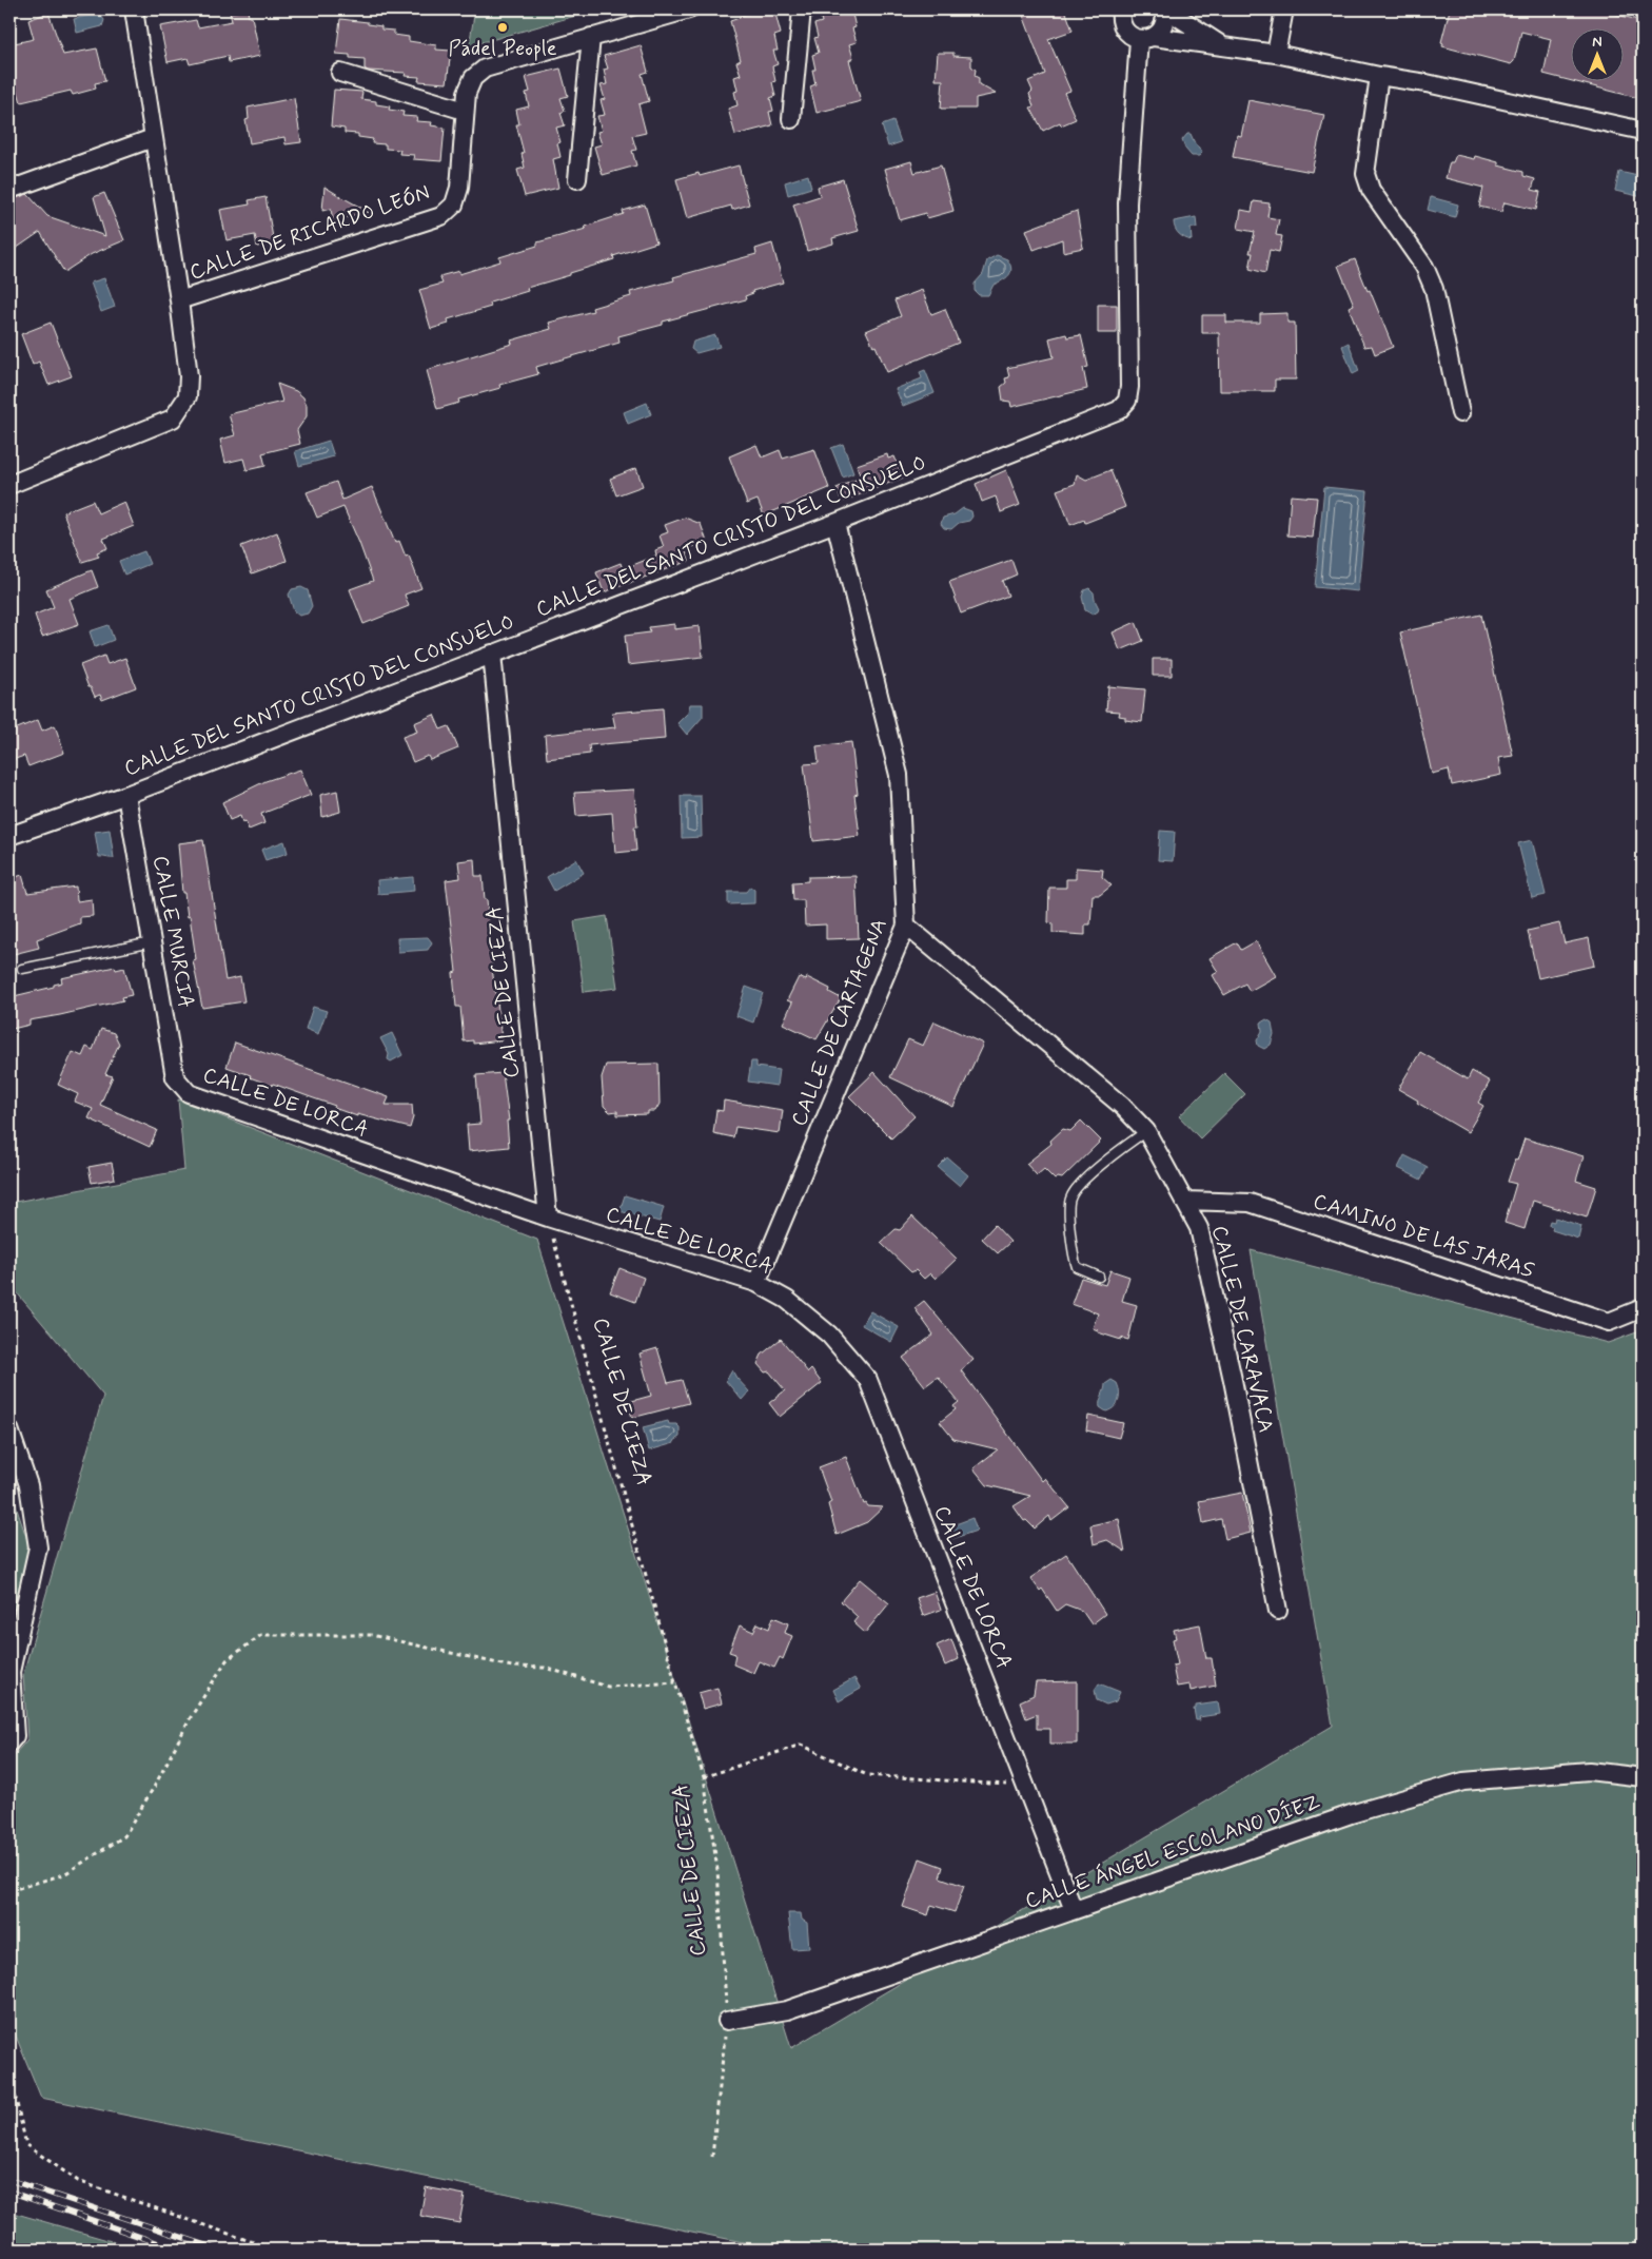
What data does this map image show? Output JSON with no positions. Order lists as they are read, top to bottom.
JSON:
{
  "streets": {
    "street": [
      "CALLE DE RICARDO LEÓN",
      "CALLE DEL SANTO CRISTO DEL CONSUELO",
      "CALLE MURCIA",
      "CALLE DE CIEZA",
      "CALLE DE CARTAGENA",
      "CALLE DE LORCA",
      "CAMINO DE LAS JARAS",
      "CALLE DE CARAVACA",
      "CALLE ÁNGEL ESCOLANO DÍEZ"
    ]
  },
  "crossings": [
    ["CALLE DEL SANTO CRISTO DEL CONSUELO", "CALLE MURCIA"],
    ["CALLE DEL SANTO CRISTO DEL CONSUELO", "CALLE DE CIEZA"],
    ["CALLE DEL SANTO CRISTO DEL CONSUELO", "CALLE DE CARTAGENA"],
    ["CALLE MURCIA", "CALLE DE LORCA"],
    ["CALLE DE CIEZA", "CALLE DE LORCA"],
    ["CALLE DE CIEZA", "CALLE ÁNGEL ESCOLANO DÍEZ"],
    ["CALLE DE CARTAGENA", "CALLE DE LORCA"],
    ["CALLE DE CARTAGENA", "CALLE DE CARAVACA"],
    ["CALLE DE LORCA", "CALLE ÁNGEL ESCOLANO DÍEZ"],
    ["CAMINO DE LAS JARAS", "CALLE DE CARAVACA"]
  ],
  "places": ["Pádel People"],
  "north": "top"
}
